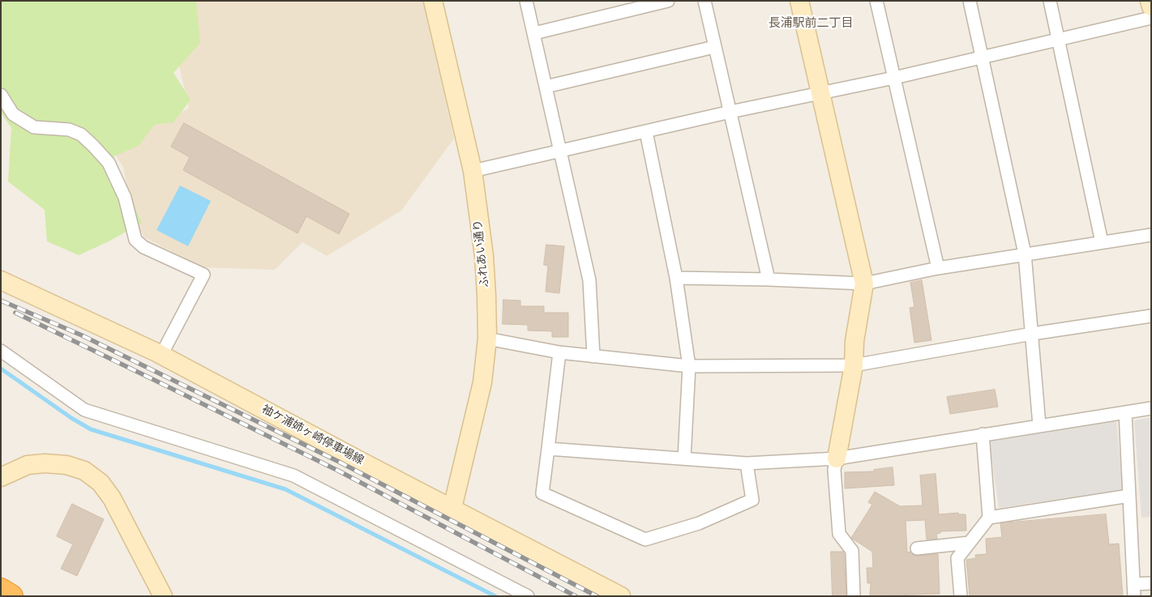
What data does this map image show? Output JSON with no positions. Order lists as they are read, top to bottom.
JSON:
{
  "streets": {
    "street": ["ふれあい通り", "袖ケ浦姉ヶ崎停車場線"]
  },
  "crossings": [
    ["ふれあい通り", "袖ケ浦姉ヶ崎停車場線"]
  ],
  "districts": ["長浦駅前二丁目"]
}
